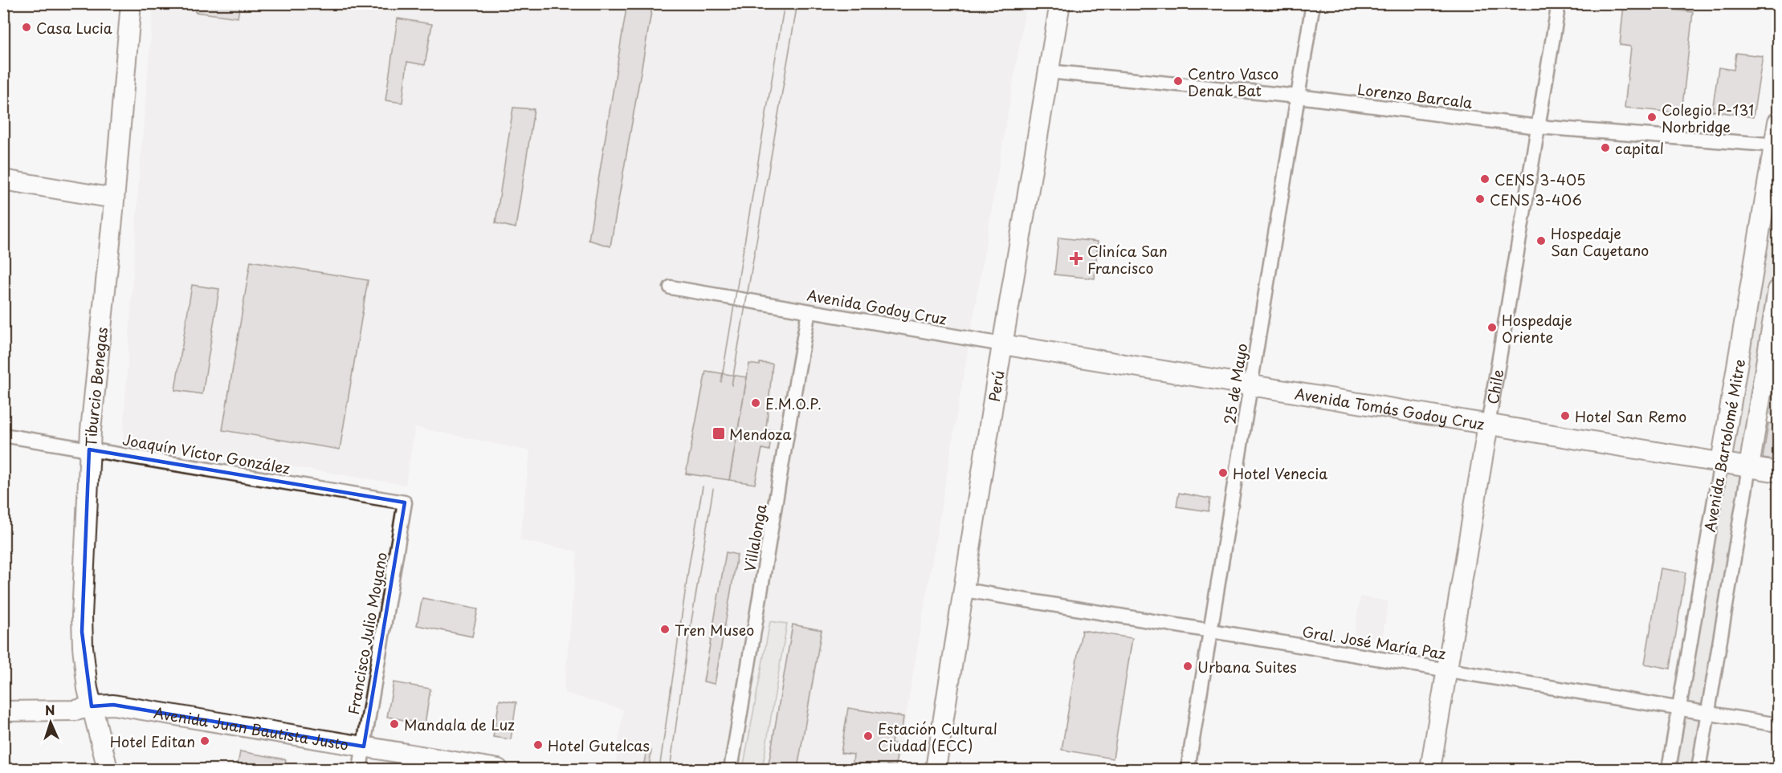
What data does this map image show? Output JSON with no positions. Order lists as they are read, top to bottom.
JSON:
{
  "streets": {
    "main road": [
      "Perú",
      "Tiburcio Benegas",
      "Chile",
      "Avenida Tomás Godoy Cruz",
      "Avenida Bartolomé Mitre",
      "Avenida Juan Bautista Justo"
    ],
    "street": [
      "Lorenzo Barcala",
      "Avenida Godoy Cruz",
      "25 de Mayo",
      "Joaquín Víctor González",
      "Villalonga",
      "Francisco Julio Moyano",
      "Gral. José María Paz"
    ]
  },
  "crossings": [
    ["Lorenzo Barcala", "25 de Mayo"],
    ["Lorenzo Barcala", "Perú"],
    ["Lorenzo Barcala", "Chile"],
    ["Lorenzo Barcala", "Avenida Bartolomé Mitre"],
    ["Avenida Godoy Cruz", "Perú"],
    ["Avenida Godoy Cruz", "Avenida Tomás Godoy Cruz"],
    ["Avenida Godoy Cruz", "Villalonga"],
    ["25 de Mayo", "Avenida Tomás Godoy Cruz"],
    ["25 de Mayo", "Gral. José María Paz"],
    ["Perú", "Avenida Tomás Godoy Cruz"],
    ["Perú", "Gral. José María Paz"],
    ["Tiburcio Benegas", "Joaquín Víctor González"],
    ["Tiburcio Benegas", "Avenida Juan Bautista Justo"],
    ["Chile", "Avenida Tomás Godoy Cruz"],
    ["Chile", "Gral. José María Paz"],
    ["Avenida Tomás Godoy Cruz", "Avenida Bartolomé Mitre"],
    ["Avenida Bartolomé Mitre", "Gral. José María Paz"],
    ["Joaquín Víctor González", "Francisco Julio Moyano"],
    ["Francisco Julio Moyano", "Avenida Juan Bautista Justo"]
  ],
  "places": {
    "other": [
      "Casa Lucia",
      "Centro Vasco Denak Bat",
      "Colegio P-131 Norbridge",
      "capital",
      "CENS 3-405",
      "CENS 3-406",
      "Hospedaje San Cayetano",
      "Hospedaje Oriente",
      "E.M.O.P.",
      "Hotel San Remo",
      "Hotel Venecia",
      "Tren Museo",
      "Urbana Suites",
      "Mandala de Luz",
      "Estación Cultural Ciudad (ECC)",
      "Hotel Editan",
      "Hotel Gutelcas"
    ],
    "health": ["Cliníca San Francisco"],
    "transit": ["Mendoza"]
  },
  "north": "top"
}
